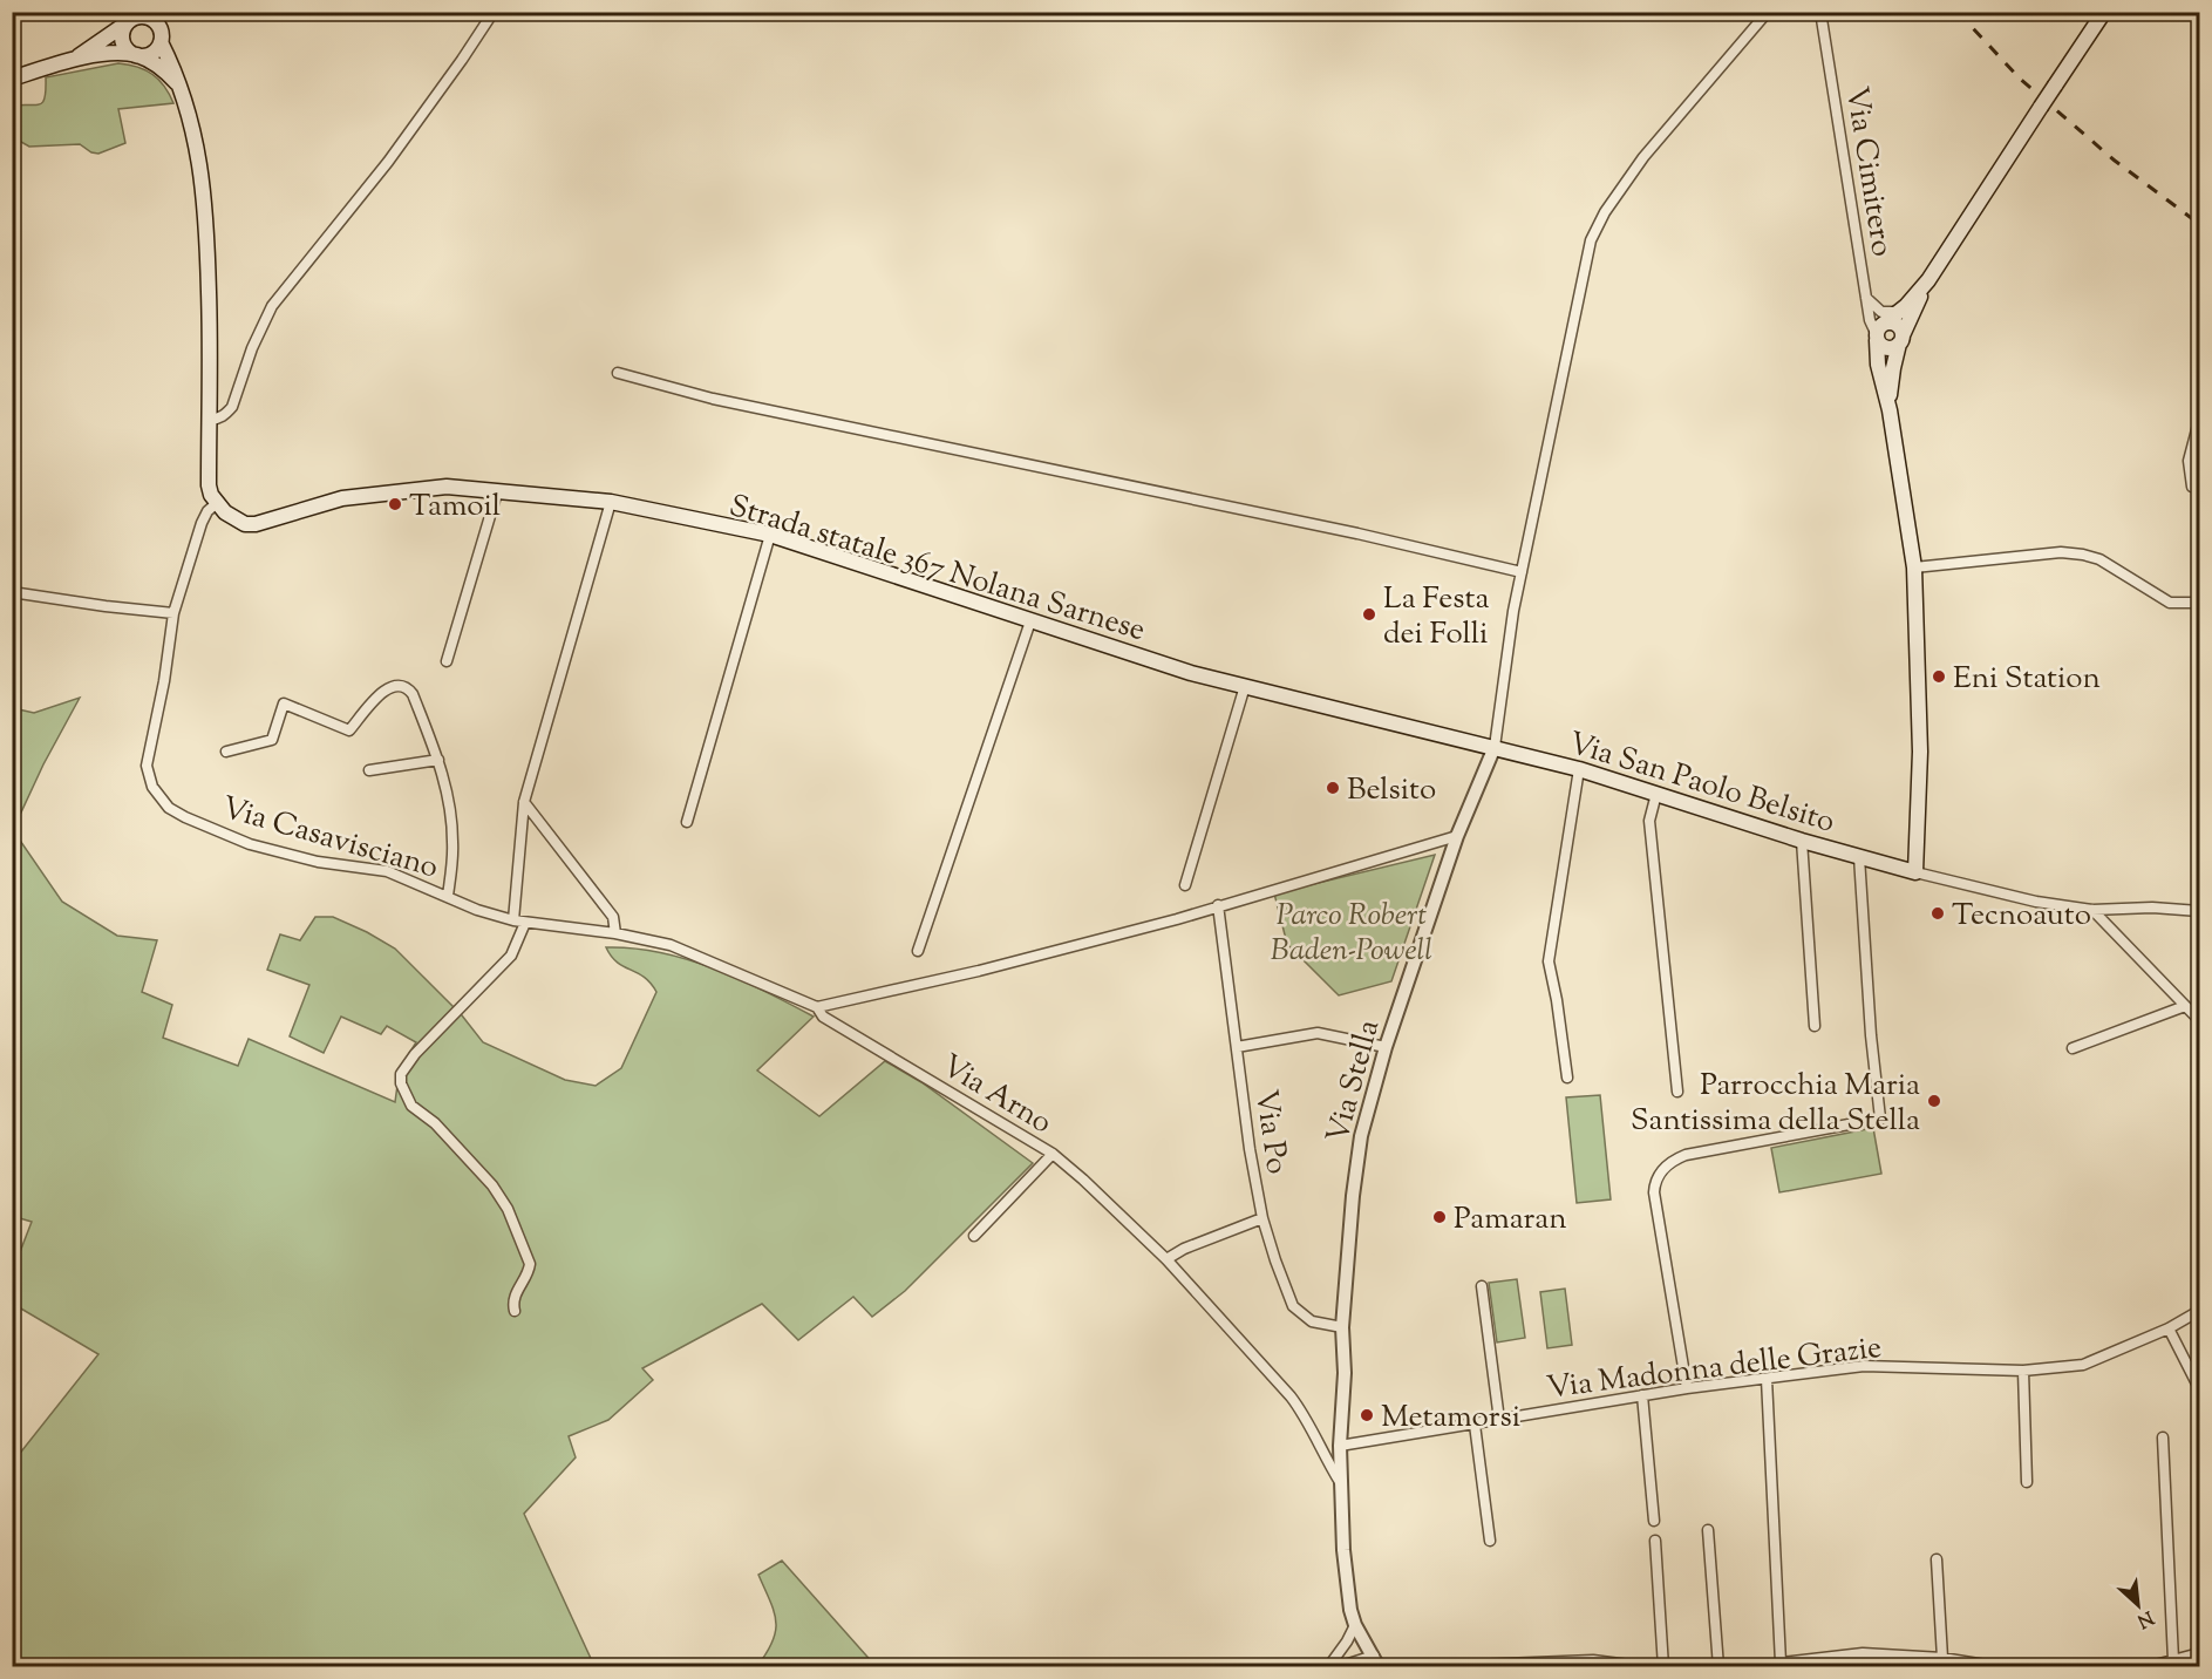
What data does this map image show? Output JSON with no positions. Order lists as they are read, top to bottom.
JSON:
{
  "streets": {
    "main road": ["Strada statale 367 Nolana Sarnese", "Via San Paolo Belsito"],
    "street": [
      "Via Cimitero",
      "Via Casavisciano",
      "Via Stella",
      "Via Arno",
      "Via Po",
      "Via Madonna delle Grazie"
    ]
  },
  "crossings": [
    ["Strada statale 367 Nolana Sarnese", "Via San Paolo Belsito"],
    ["Strada statale 367 Nolana Sarnese", "Via Casavisciano"],
    ["Via San Paolo Belsito", "Via Stella"],
    ["Via Casavisciano", "Via Arno"],
    ["Via Stella", "Via Arno"],
    ["Via Stella", "Via Po"],
    ["Via Stella", "Via Madonna delle Grazie"]
  ],
  "parks": ["Parco Robert Baden-Powell"],
  "places": [
    "Tamoil",
    "La Festa dei Folli",
    "Eni Station",
    "Belsito",
    "Tecnoauto",
    "Parrocchia Maria Santissima della Stella",
    "Pamaran",
    "Metamorsi"
  ],
  "north": "bottom right"
}
